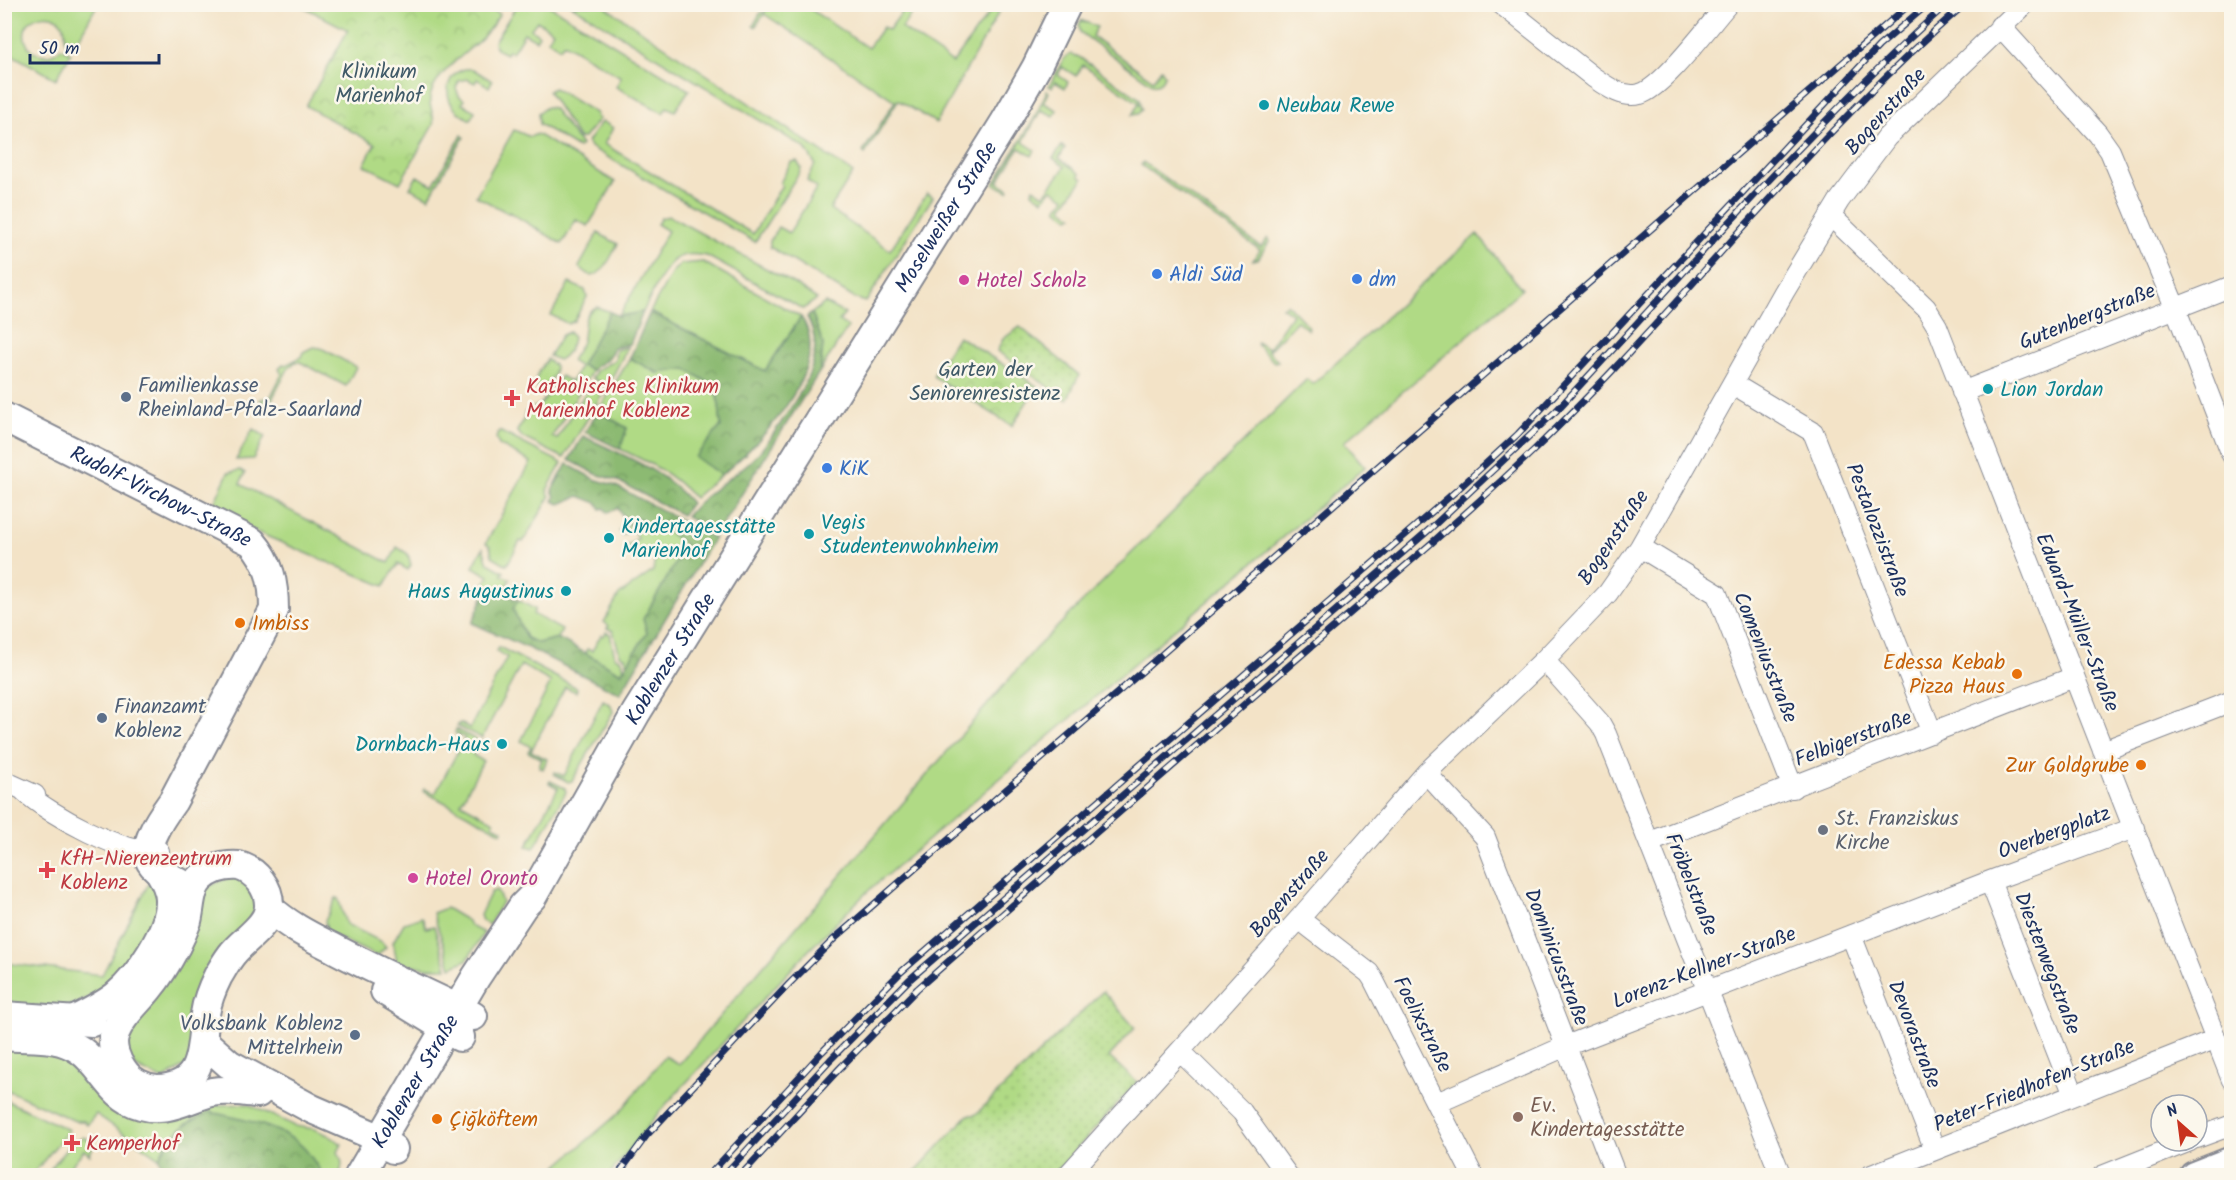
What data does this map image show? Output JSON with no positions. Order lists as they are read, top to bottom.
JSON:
{
  "streets": {
    "street": [
      "Bogenstraße",
      "Moselweißer Straße",
      "Gutenbergstraße",
      "Rudolf-Virchow-Straße",
      "Pestalozzistraße",
      "Eduard-Müller-Straße",
      "Comeniusstraße",
      "Koblenzer Straße",
      "Felbigerstraße",
      "Overbergplatz",
      "Fröbelstraße",
      "Dominicusstraße",
      "Diesterwegstraße",
      "Lorenz-Kellner-Straße",
      "Foelixstraße",
      "Devorastraße",
      "Peter-Friedhofen-Straße"
    ]
  },
  "crossings": [
    ["Bogenstraße", "Pestalozzistraße"],
    ["Bogenstraße", "Eduard-Müller-Straße"],
    ["Bogenstraße", "Comeniusstraße"],
    ["Bogenstraße", "Fröbelstraße"],
    ["Bogenstraße", "Dominicusstraße"],
    ["Bogenstraße", "Foelixstraße"],
    ["Moselweißer Straße", "Koblenzer Straße"],
    ["Gutenbergstraße", "Eduard-Müller-Straße"],
    ["Pestalozzistraße", "Felbigerstraße"],
    ["Eduard-Müller-Straße", "Felbigerstraße"],
    ["Eduard-Müller-Straße", "Overbergplatz"],
    ["Eduard-Müller-Straße", "Peter-Friedhofen-Straße"],
    ["Comeniusstraße", "Felbigerstraße"],
    ["Felbigerstraße", "Fröbelstraße"],
    ["Overbergplatz", "Diesterwegstraße"],
    ["Overbergplatz", "Lorenz-Kellner-Straße"],
    ["Fröbelstraße", "Lorenz-Kellner-Straße"],
    ["Dominicusstraße", "Lorenz-Kellner-Straße"],
    ["Diesterwegstraße", "Lorenz-Kellner-Straße"],
    ["Diesterwegstraße", "Peter-Friedhofen-Straße"],
    ["Lorenz-Kellner-Straße", "Foelixstraße"],
    ["Lorenz-Kellner-Straße", "Devorastraße"],
    ["Devorastraße", "Peter-Friedhofen-Straße"]
  ],
  "parks": ["Klinikum Marienhof", "Garten der Seniorenresistenz"],
  "places": {
    "other": [
      "Neubau Rewe",
      "Aldi Süd",
      "dm",
      "Hotel Scholz",
      "Lion Jordan",
      "Familienkasse Rheinland-Pfalz-Saarland",
      "KiK",
      "Vegis Studentenwohnheim",
      "Kindertagesstätte Marienhof",
      "Haus Augustinus",
      "Imbiss",
      "Edessa Kebab Pizza Haus",
      "Finanzamt Koblenz",
      "Dornbach-Haus",
      "Zur Goldgrube",
      "St. Franziskus Kirche",
      "Hotel Oronto",
      "Volksbank Koblenz Mittelrhein",
      "Ev. Kindertagesstätte",
      "Çiğköftem"
    ],
    "health": ["Katholisches Klinikum Marienhof Koblenz", "KfH-Nierenzentrum Koblenz", "Kemperhof"]
  },
  "scale_bar": "50 m",
  "north": "top left"
}
